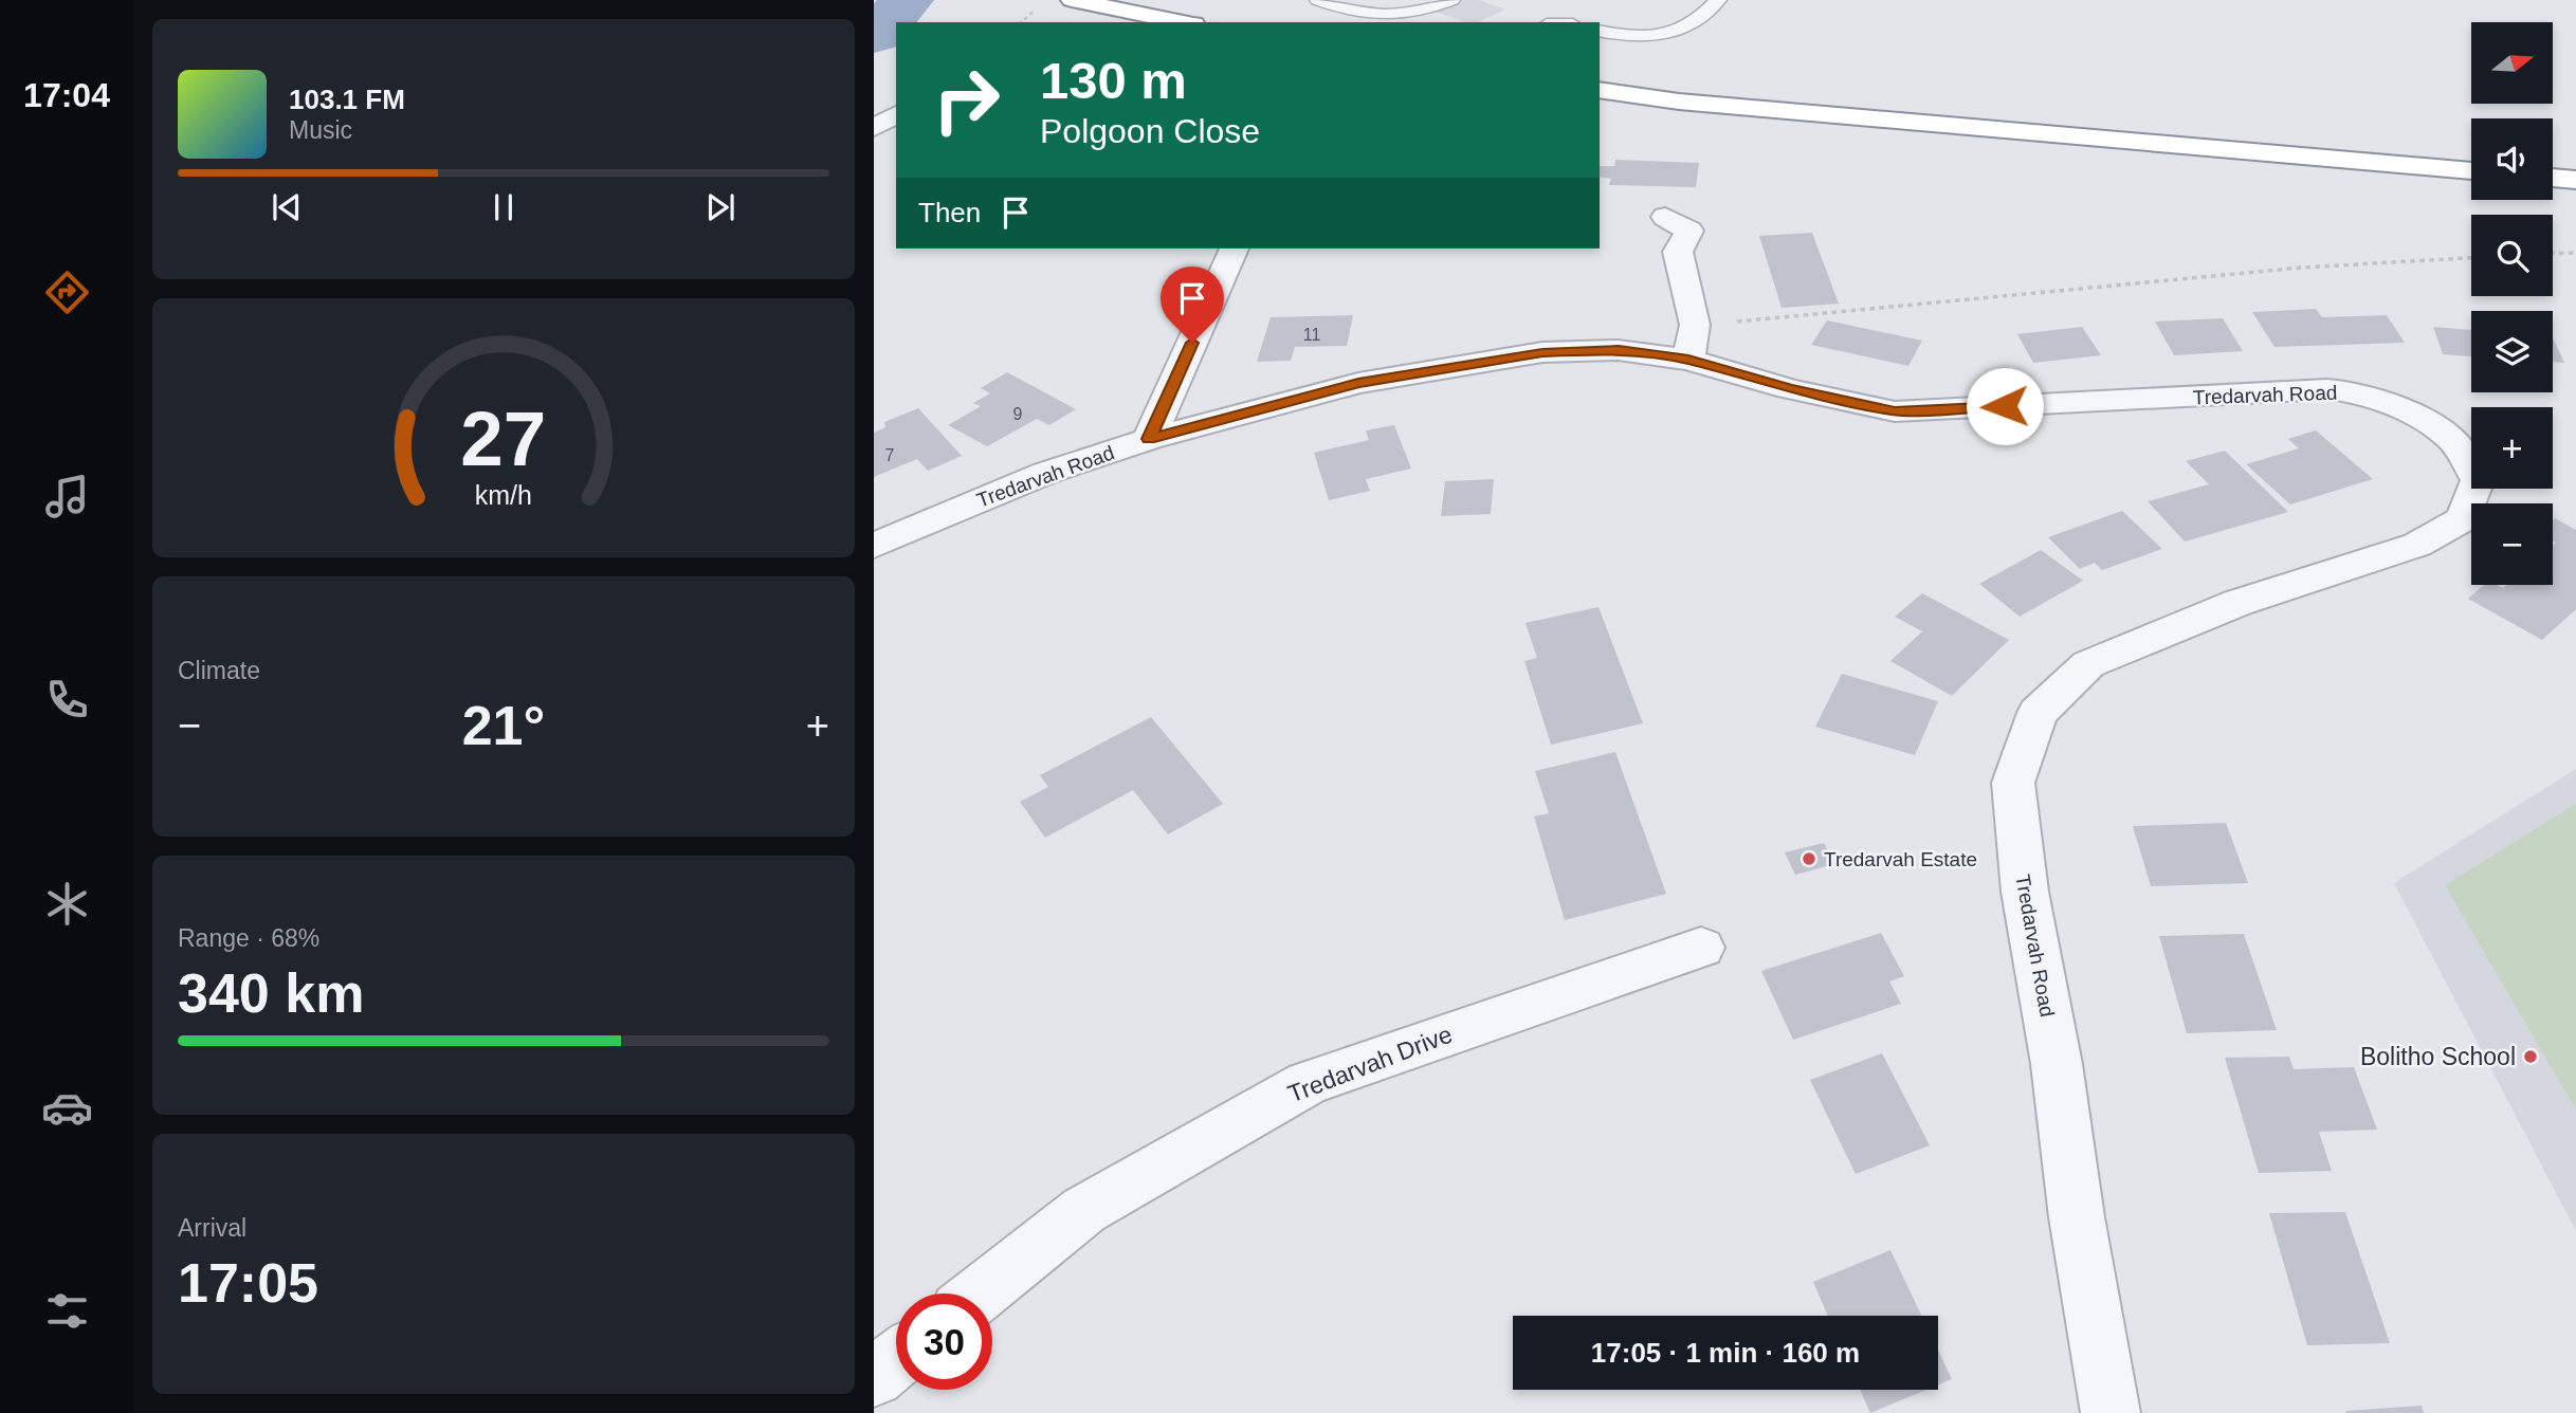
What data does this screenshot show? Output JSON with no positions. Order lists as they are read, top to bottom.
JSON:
{
  "streets": {
    "street": ["Tredarvah Road", "Tredarvah Drive"]
  },
  "places": ["Tredarvah Estate", "Bolitho School"],
  "house_numbers": ["11", "9", "7"],
  "north": "right",
  "page": {
    "tabs": "17:04",
    "map_buttons": ["+", "−"],
    "turn": ["130 m", "Polgoon Close"],
    "song": ["103.1 FM", "Music"],
    "then": "Then",
    "tile": [
      "Climate",
      ["Range · 68%", "340 km"],
      ["Arrival", "17:05"]
    ],
    "heat": ["−", "21°", "+"],
    "limit": "30",
    "trip": "17:05 · 1 min · 160 m",
    "gauge": ["27", "km/h"]
  }
}
